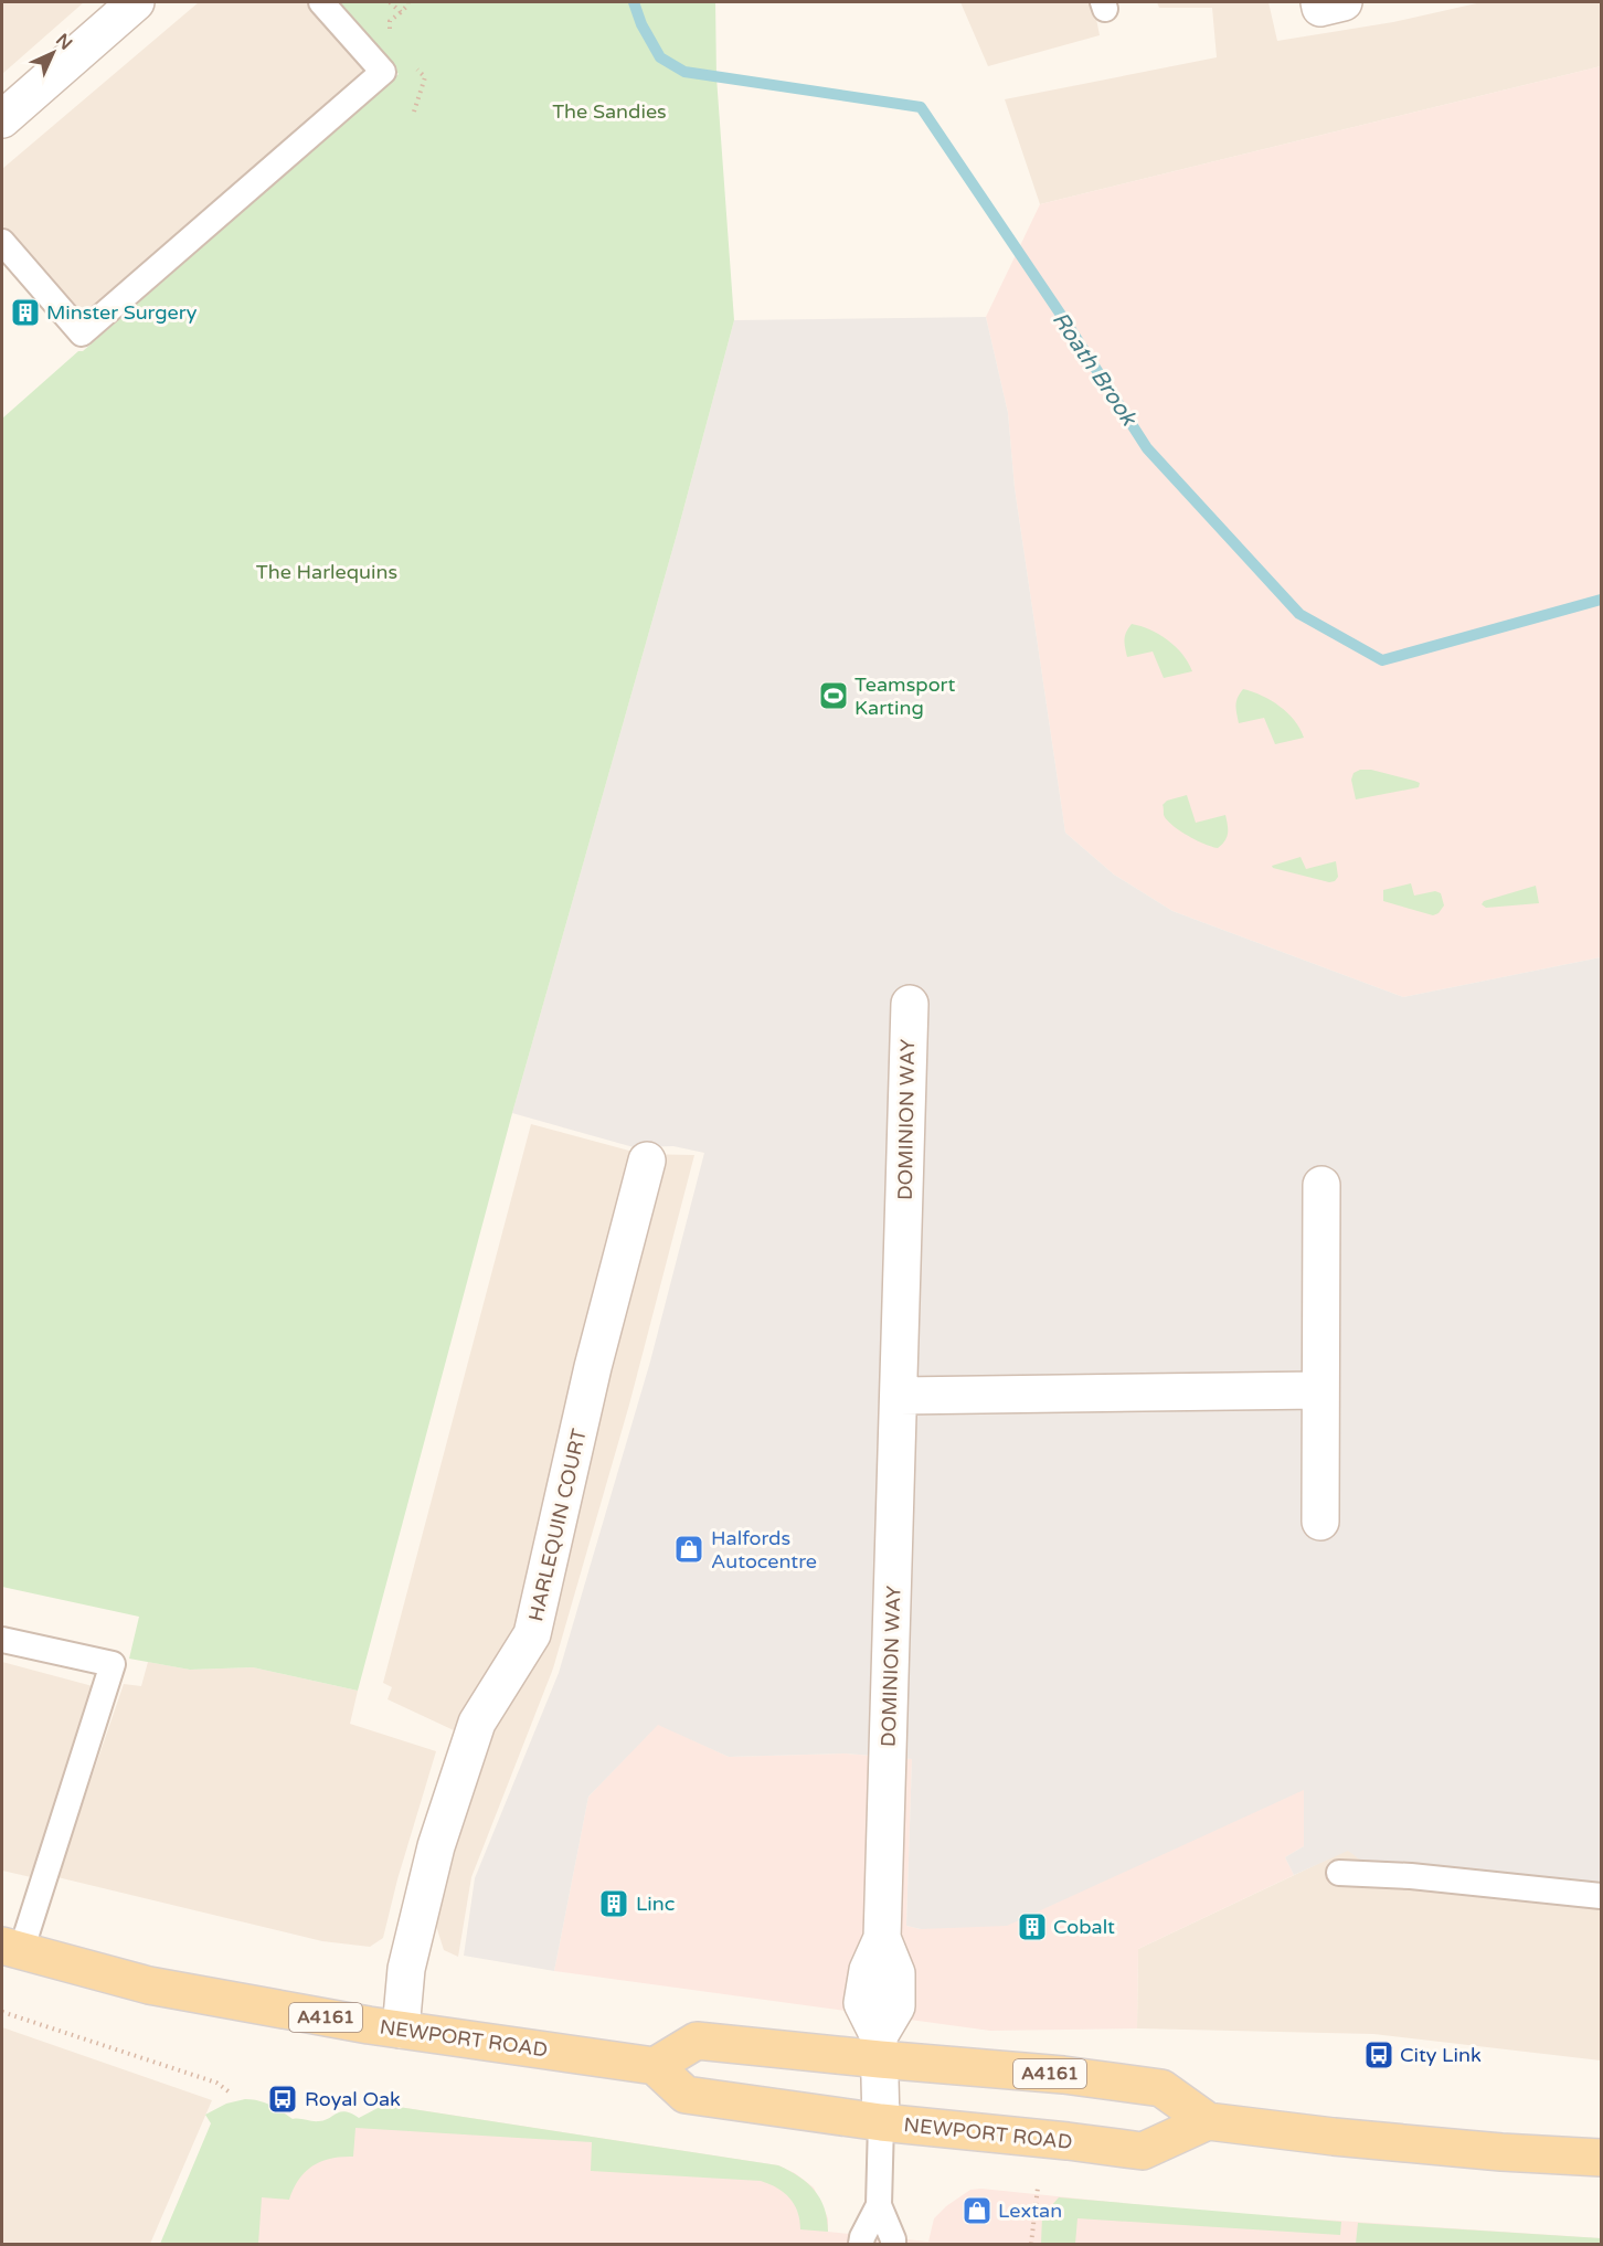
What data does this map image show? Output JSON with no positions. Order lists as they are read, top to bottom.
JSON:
{
  "streets": {
    "main road": ["A4161", "NEWPORT ROAD"],
    "street": ["DOMINION WAY", "HARLEQUIN COURT"]
  },
  "crossings": [
    ["DOMINION WAY", "A4161"],
    ["HARLEQUIN COURT", "NEWPORT ROAD"],
    ["A4161", "NEWPORT ROAD"]
  ],
  "water": ["Roath Brook"],
  "parks": ["The Sandies", "The Harlequins"],
  "places": {
    "building": ["Minster Surgery", "Linc", "Cobalt"],
    "sports": ["Teamsport Karting"],
    "shop": ["Halfords Autocentre", "Lextan"],
    "bus stop": ["City Link", "Royal Oak"]
  },
  "north": "top right"
}
